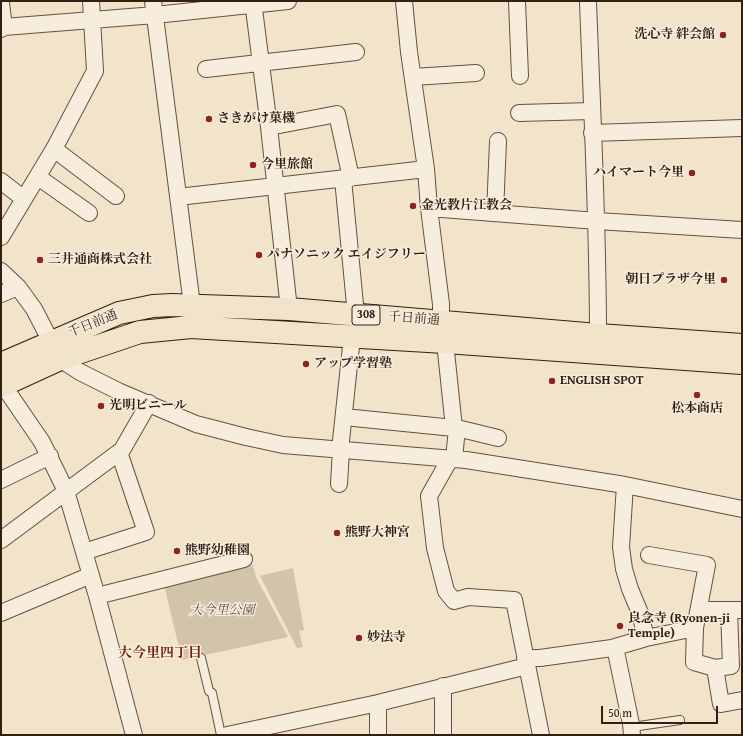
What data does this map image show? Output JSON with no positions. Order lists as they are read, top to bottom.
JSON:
{
  "streets": {
    "highway": ["308", "千日前通"]
  },
  "districts": ["大今里四丁目"],
  "parks": ["大今里公園"],
  "places": [
    "洗心寺 絆会館",
    "さきがけ菓機",
    "今里旅館",
    "ハイマート今里",
    "金光教片江教会",
    "パナソニック エイジフリー",
    "三井通商株式会社",
    "朝日プラザ今里",
    "アップ学習塾",
    "ENGLISH SPOT",
    "松本商店",
    "光明ビニール",
    "熊野大神宮",
    "熊野幼稚園",
    "良念寺 (Ryonen-ji Temple)",
    "妙法寺"
  ],
  "scale_bar": "50 m"
}
